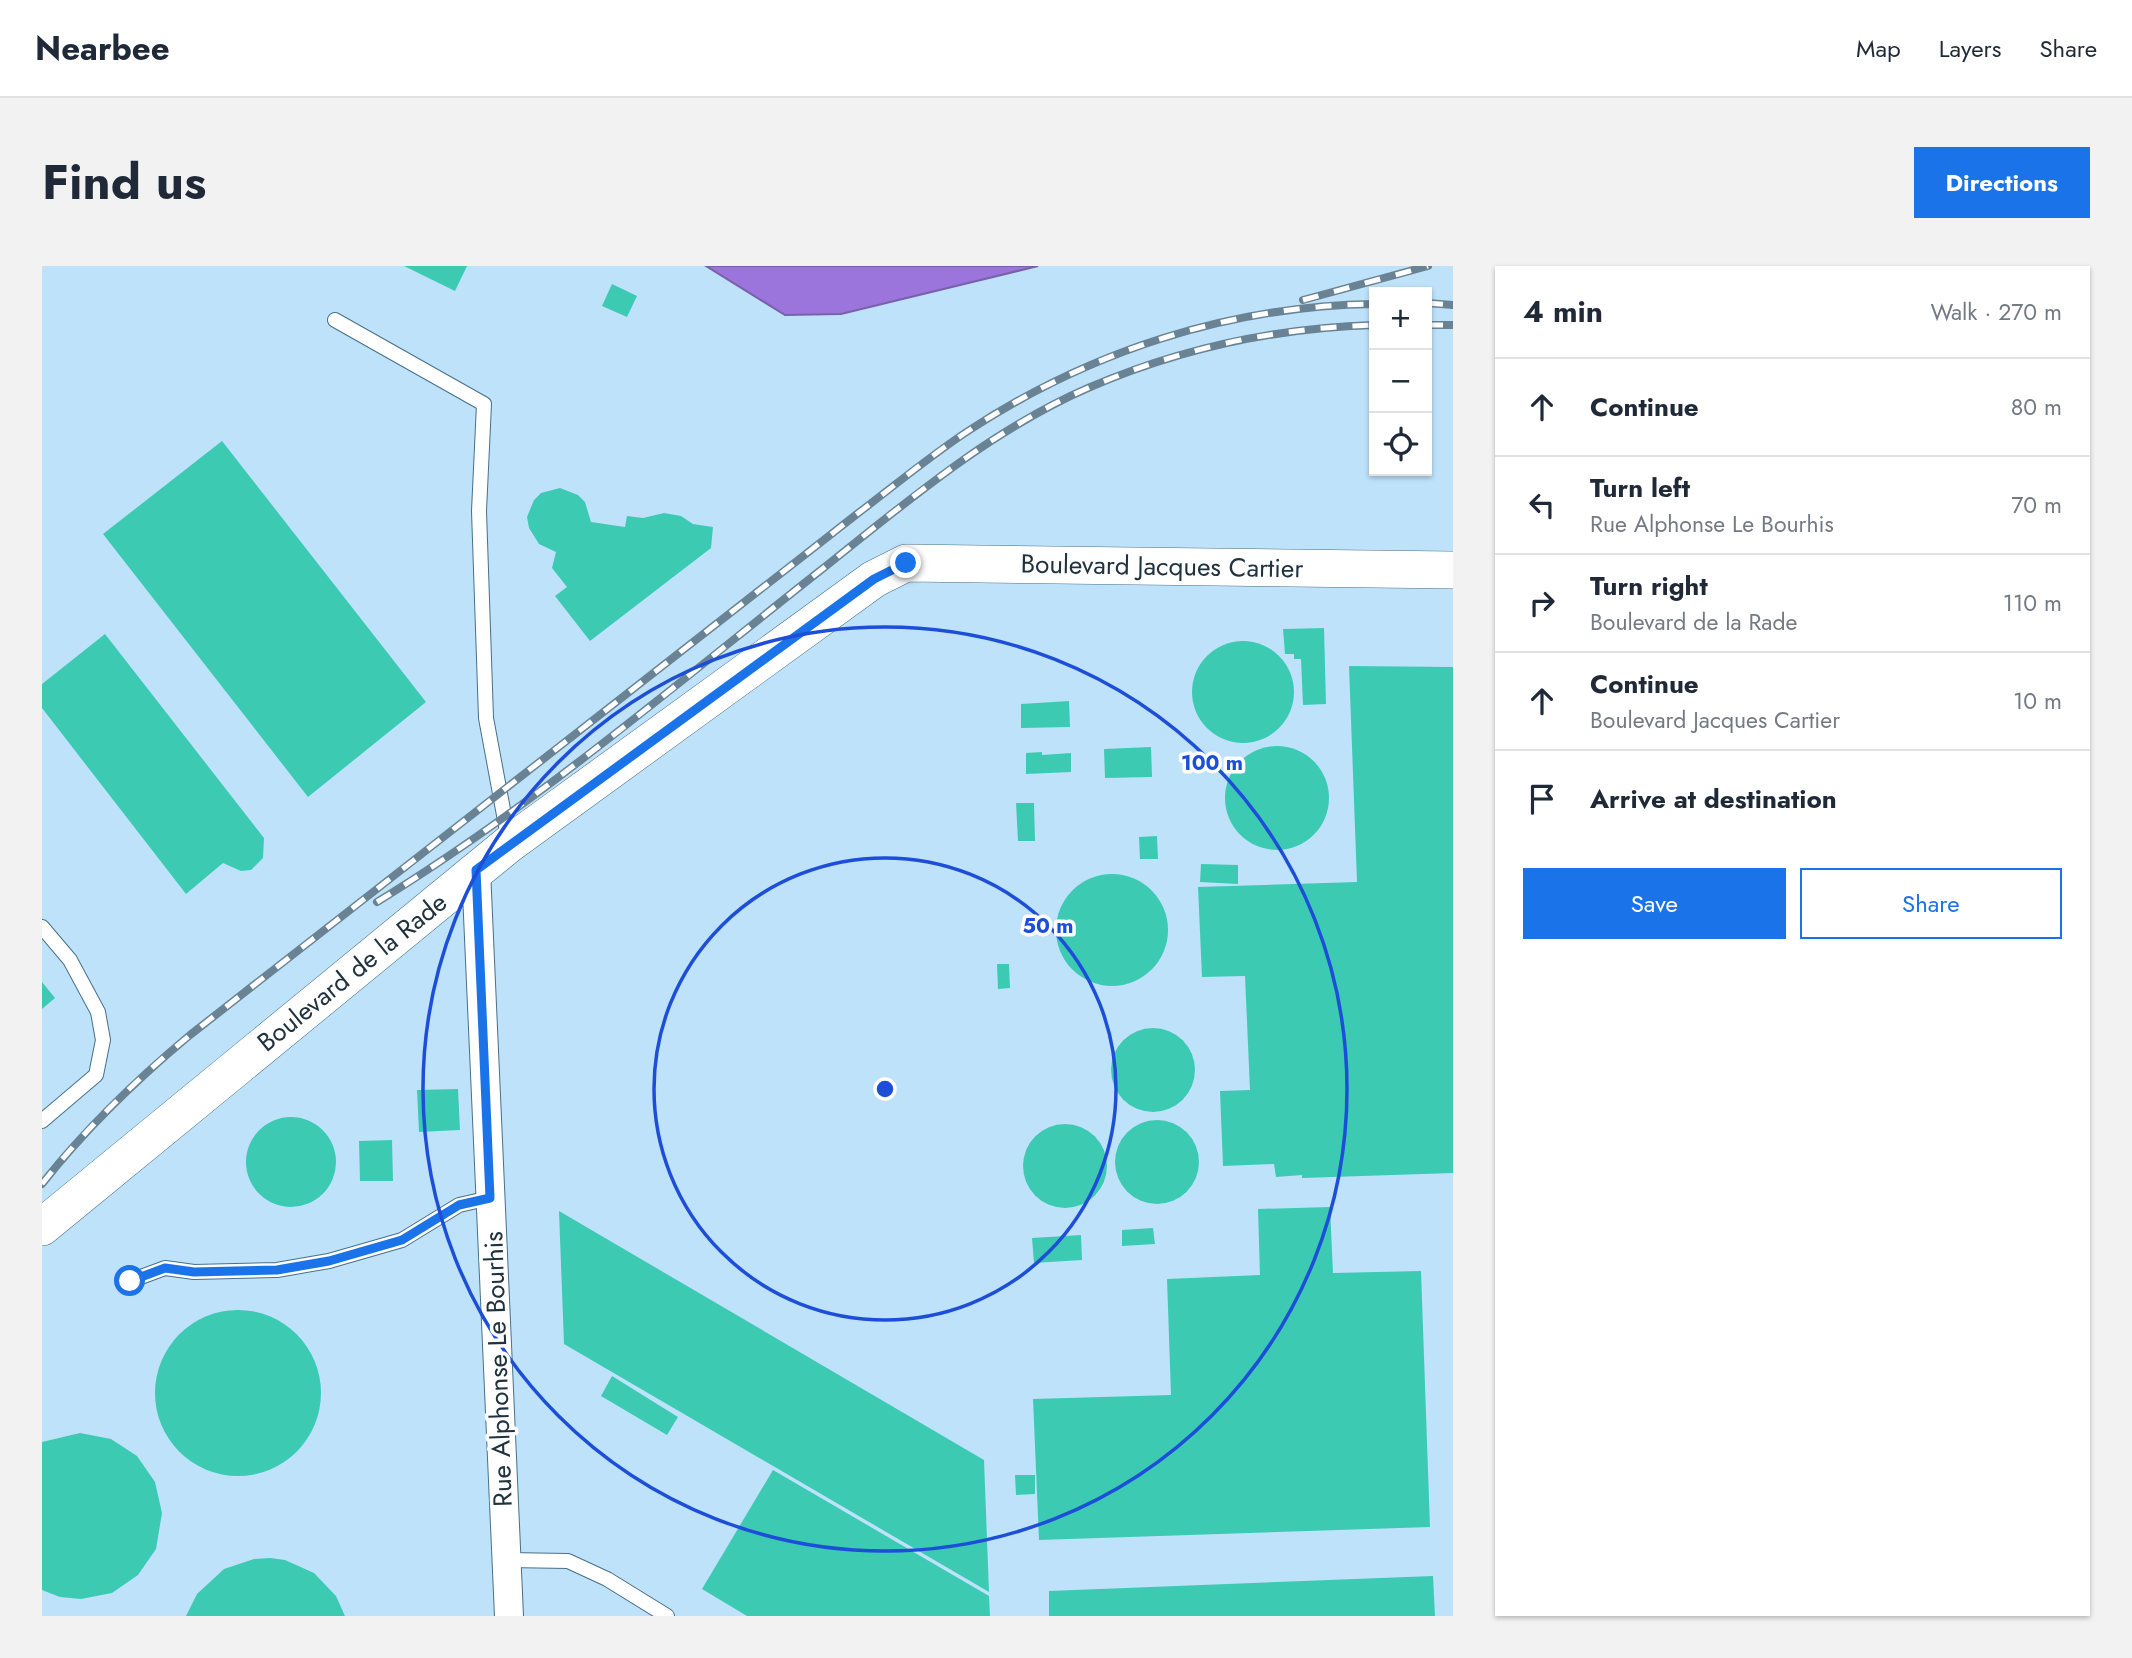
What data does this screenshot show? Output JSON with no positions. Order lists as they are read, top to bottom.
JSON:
{
  "streets": {
    "street": ["Boulevard Jacques Cartier", "Boulevard de la Rade", "Rue Alphonse Le Bourhis"]
  },
  "crossings": [
    ["Boulevard Jacques Cartier", "Boulevard de la Rade"],
    ["Boulevard de la Rade", "Rue Alphonse Le Bourhis"]
  ],
  "page": {
    "header": "Nearbee",
    "nav": ["Map", "Layers", "Share"],
    "title": "Find us",
    "buttons": [
      "Directions",
      ["Save", "Share"]
    ],
    "heading": ["4 min", "Walk · 270 m"],
    "map_buttons": ["+", "−"],
    "list": [
      ["Continue", "80 m"],
      ["Turn left", "Rue Alphonse Le Bourhis", "70 m"],
      ["Turn right", "Boulevard de la Rade", "110 m"],
      ["Continue", "Boulevard Jacques Cartier", "10 m"],
      "Arrive at destination"
    ]
  },
  "rings": ["100 m", "50 m"]
}
